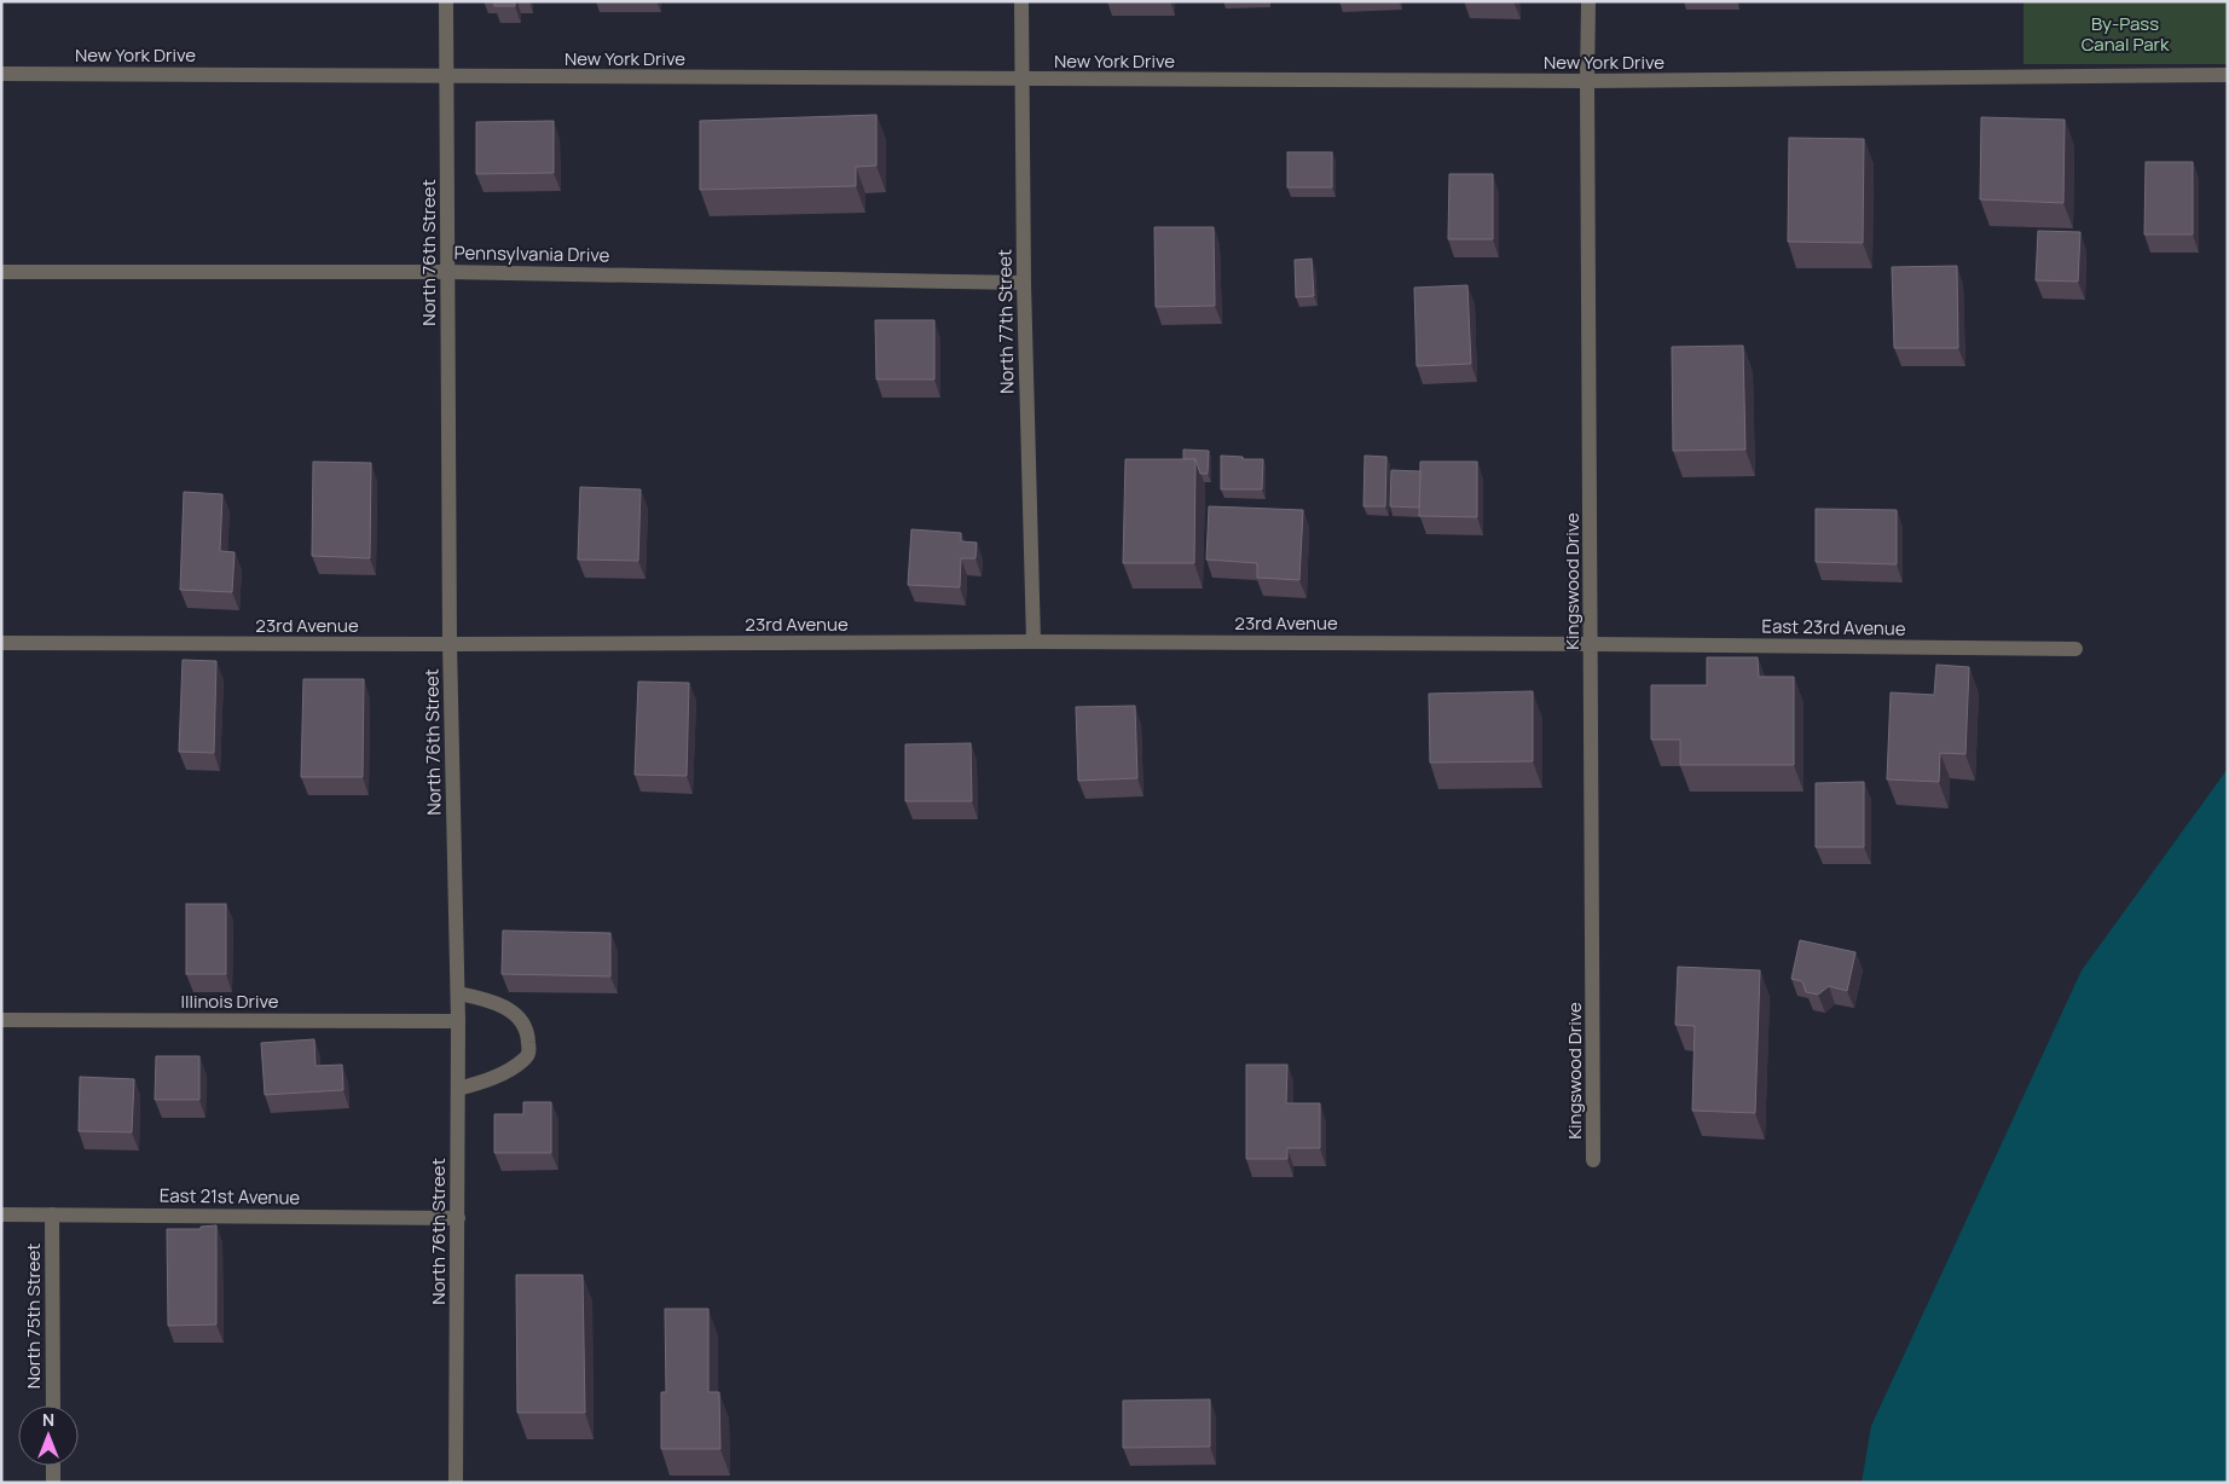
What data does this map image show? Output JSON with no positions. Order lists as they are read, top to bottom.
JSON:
{
  "streets": {
    "street": [
      "New York Drive",
      "North 76th Street",
      "Pennsylvania Drive",
      "North 77th Street",
      "Kingswood Drive",
      "23rd Avenue",
      "East 23rd Avenue",
      "Illinois Drive",
      "East 21st Avenue",
      "North 75th Street"
    ]
  },
  "crossings": [
    ["New York Drive", "North 76th Street"],
    ["New York Drive", "North 77th Street"],
    ["New York Drive", "Kingswood Drive"],
    ["North 76th Street", "Pennsylvania Drive"],
    ["North 76th Street", "23rd Avenue"],
    ["North 76th Street", "Illinois Drive"],
    ["North 76th Street", "East 21st Avenue"],
    ["Pennsylvania Drive", "North 77th Street"],
    ["North 77th Street", "23rd Avenue"],
    ["Kingswood Drive", "23rd Avenue"],
    ["Kingswood Drive", "East 23rd Avenue"],
    ["23rd Avenue", "East 23rd Avenue"],
    ["East 21st Avenue", "North 75th Street"]
  ],
  "parks": ["By-Pass Canal Park"],
  "north": "top"
}
